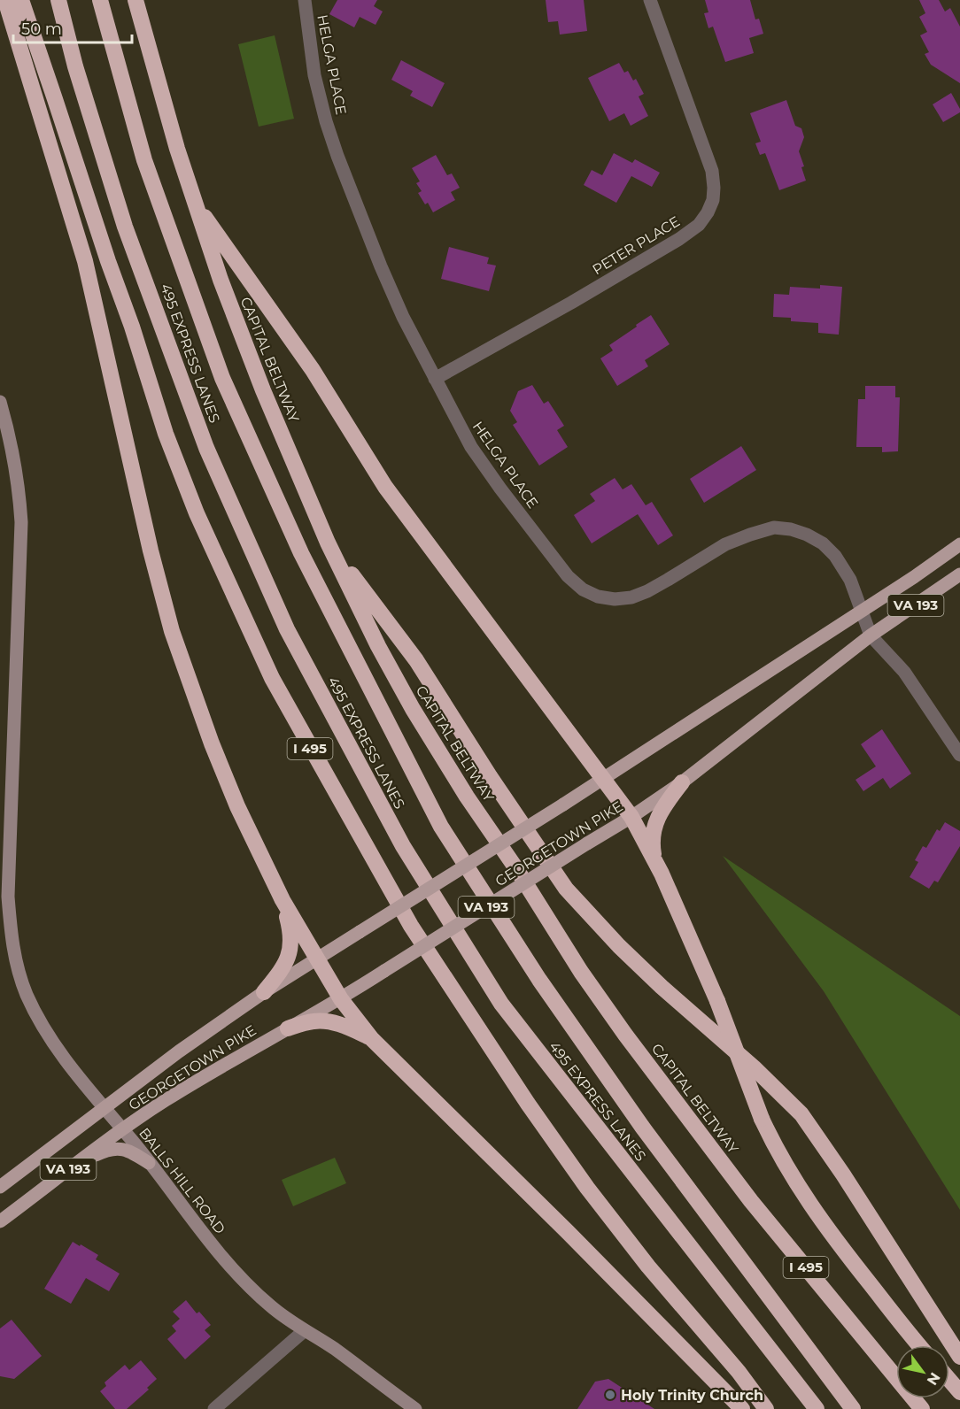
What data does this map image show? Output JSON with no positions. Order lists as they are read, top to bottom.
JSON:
{
  "streets": {
    "highway": ["495 EXPRESS LANES", "CAPITAL BELTWAY", "I 495"],
    "main road": ["VA 193", "GEORGETOWN PIKE"],
    "street": ["HELGA PLACE", "PETER PLACE", "BALLS HILL ROAD"]
  },
  "crossings": [
    ["HELGA PLACE", "PETER PLACE"],
    ["HELGA PLACE", "GEORGETOWN PIKE"],
    ["GEORGETOWN PIKE", "BALLS HILL ROAD"]
  ],
  "places": ["Holy Trinity Church"],
  "scale_bar": "50 m",
  "north": "bottom right"
}
